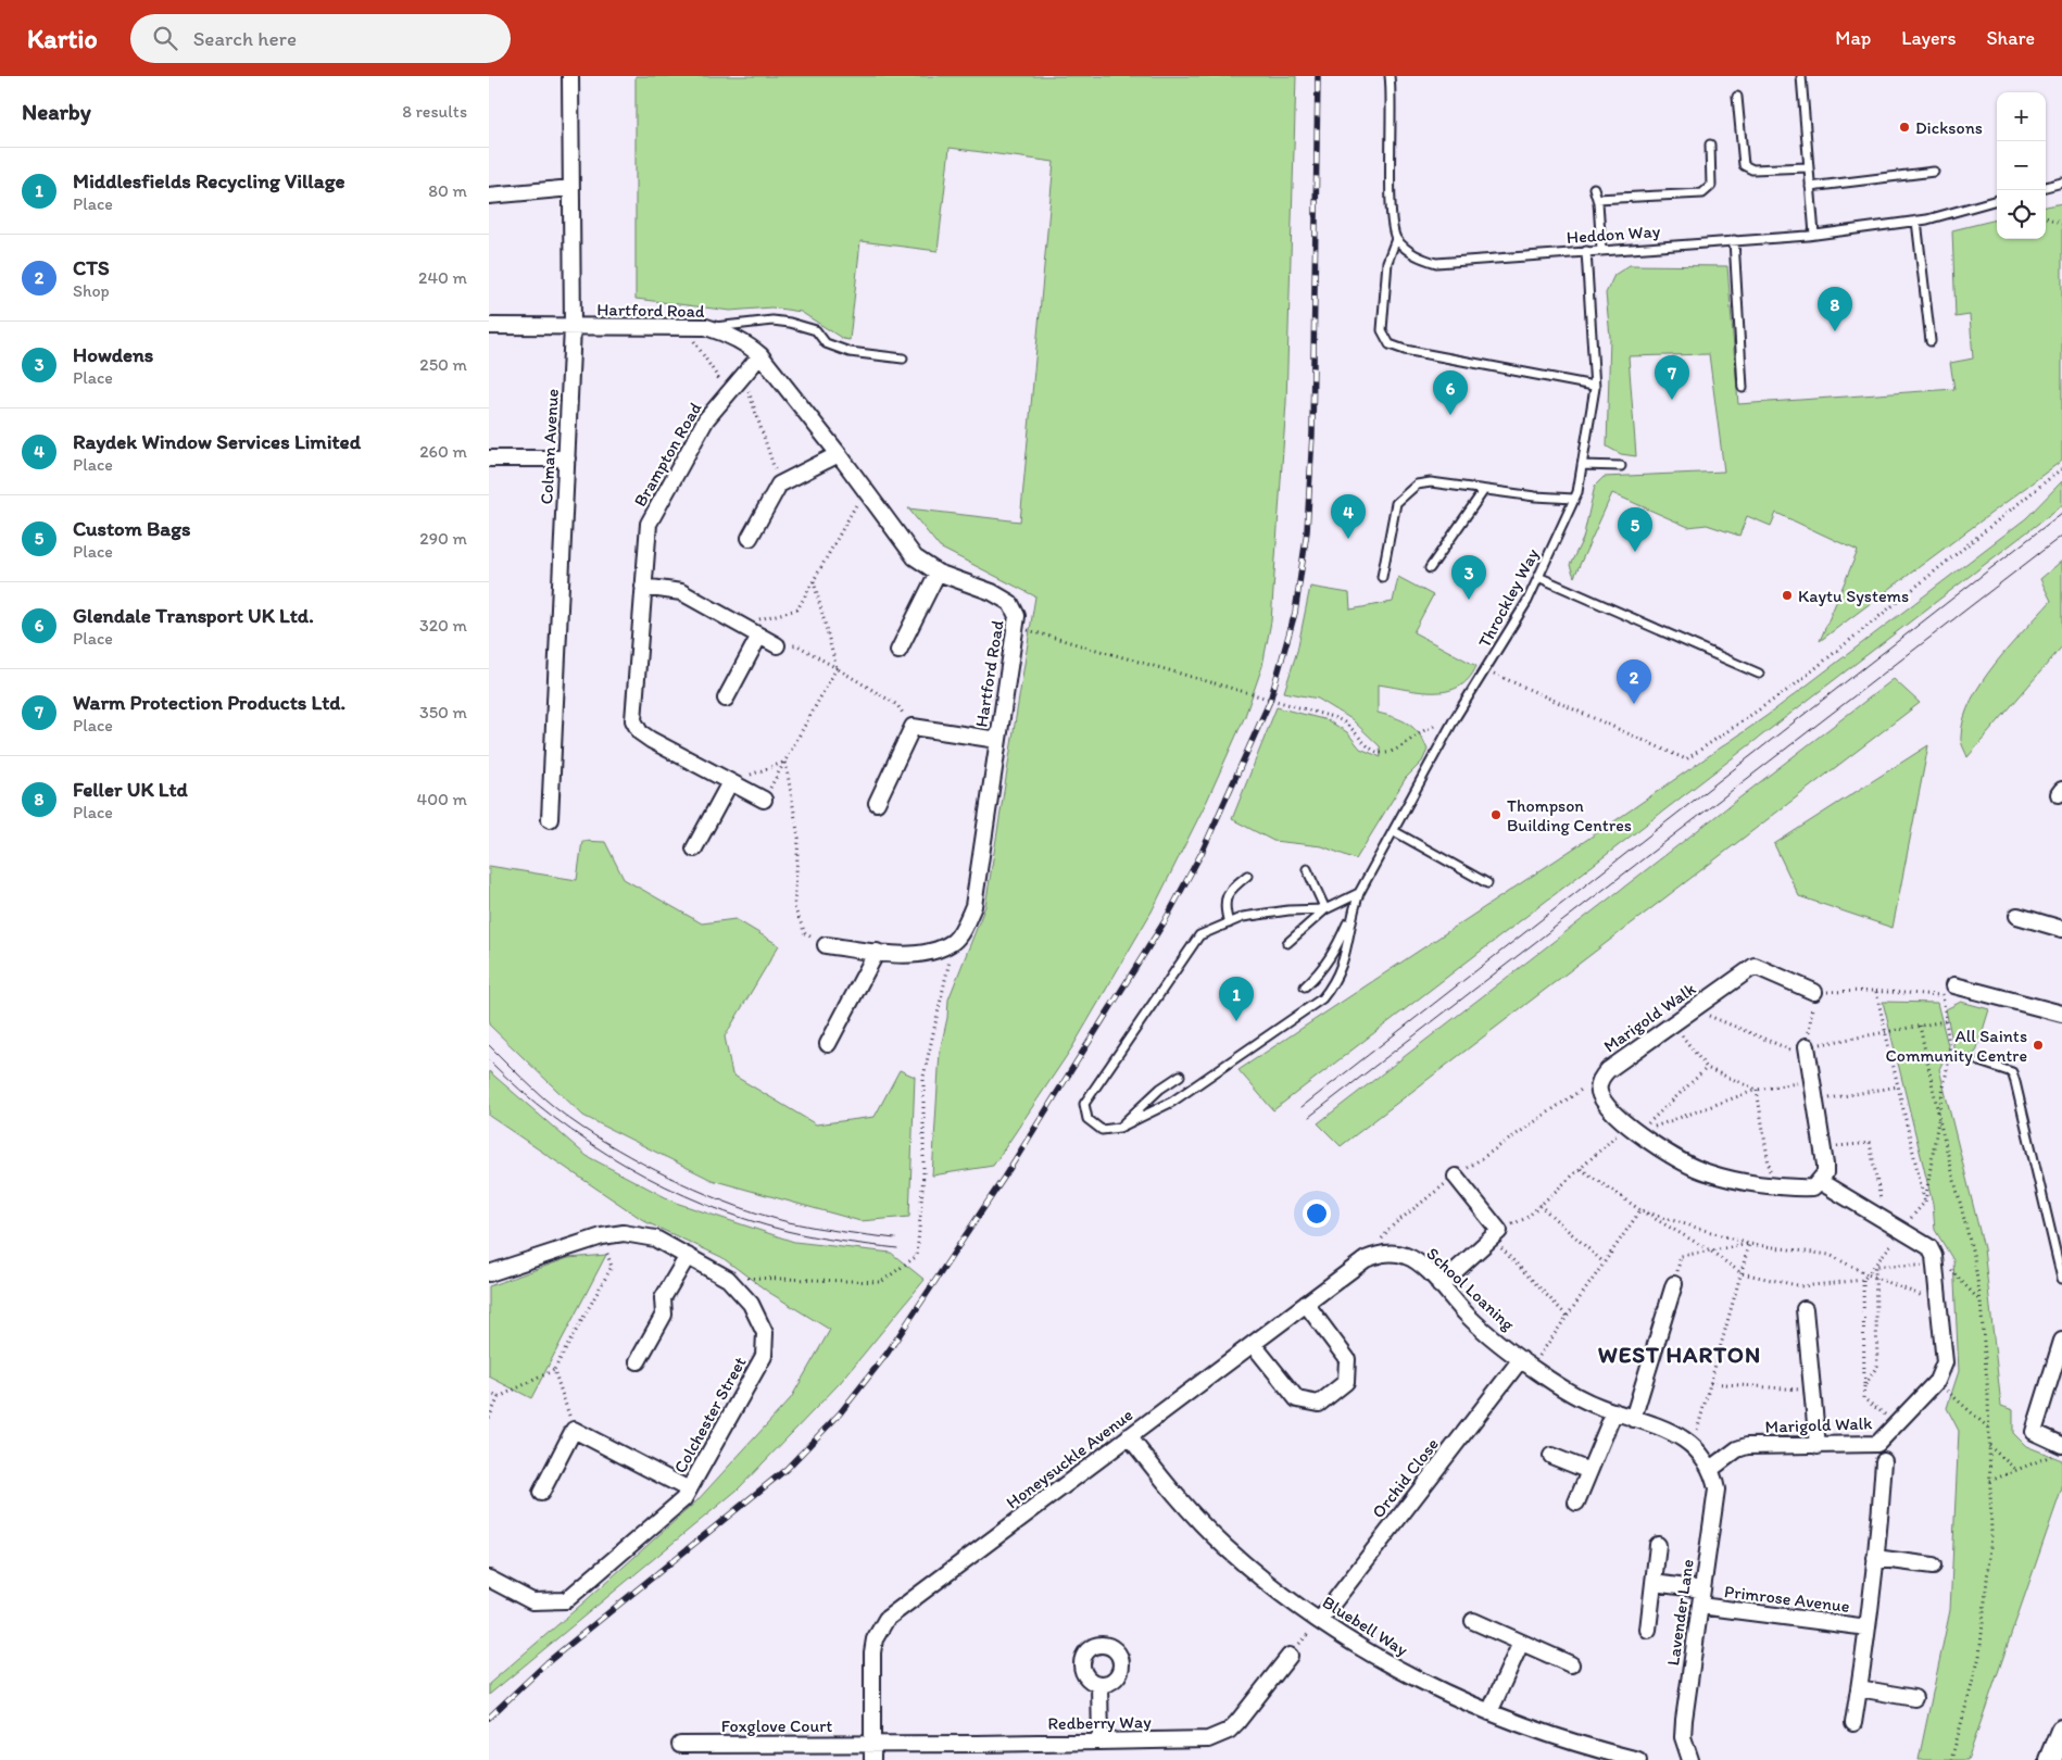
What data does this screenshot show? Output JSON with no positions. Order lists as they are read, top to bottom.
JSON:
{
  "streets": {
    "street": [
      "Hartford Road",
      "Colman Avenue",
      "Brampton Road",
      "Marigold Walk",
      "School Loaning",
      "Colchester Street",
      "Honeysuckle Avenue",
      "Orchid Close",
      "Primrose Avenue",
      "Lavender Lane",
      "Bluebell Way",
      "Redberry Way",
      "Foxglove Court"
    ],
    "lane": ["Heddon Way", "Throckley Way"]
  },
  "crossings": [
    ["Heddon Way", "Throckley Way"],
    ["Hartford Road", "Colman Avenue"],
    ["Hartford Road", "Brampton Road"],
    ["Marigold Walk", "School Loaning"],
    ["Marigold Walk", "Lavender Lane"],
    ["School Loaning", "Honeysuckle Avenue"],
    ["School Loaning", "Orchid Close"],
    ["School Loaning", "Lavender Lane"],
    ["Honeysuckle Avenue", "Bluebell Way"],
    ["Honeysuckle Avenue", "Redberry Way"],
    ["Honeysuckle Avenue", "Foxglove Court"],
    ["Orchid Close", "Bluebell Way"],
    ["Primrose Avenue", "Lavender Lane"],
    ["Redberry Way", "Foxglove Court"]
  ],
  "districts": ["WEST HARTON"],
  "places": [
    "Dicksons",
    "Kaytu Systems",
    "Thompson Building Centres",
    "All Saints Community Centre"
  ],
  "page": {
    "header": "Kartio",
    "search": "Search here",
    "nav": ["Map", "Layers", "Share"],
    "heading": ["Nearby", "8 results"],
    "map_buttons": ["+", "−"],
    "list": [
      {
        "mark": "1",
        "name": "Middlesfields Recycling Village",
        "note": "Place",
        "value": "80 m"
      },
      {
        "mark": "2",
        "name": "CTS",
        "note": "Shop",
        "value": "240 m"
      },
      {
        "mark": "3",
        "name": "Howdens",
        "note": "Place",
        "value": "250 m"
      },
      {
        "mark": "4",
        "name": "Raydek Window Services Limited",
        "note": "Place",
        "value": "260 m"
      },
      {
        "mark": "5",
        "name": "Custom Bags",
        "note": "Place",
        "value": "290 m"
      },
      {
        "mark": "6",
        "name": "Glendale Transport UK Ltd.",
        "note": "Place",
        "value": "320 m"
      },
      {
        "mark": "7",
        "name": "Warm Protection Products Ltd.",
        "note": "Place",
        "value": "350 m"
      },
      {
        "mark": "8",
        "name": "Feller UK Ltd",
        "note": "Place",
        "value": "400 m"
      }
    ],
    "pins": [
      "8",
      "7",
      "6",
      "4",
      "5",
      "3",
      "2",
      "1"
    ]
  }
}
